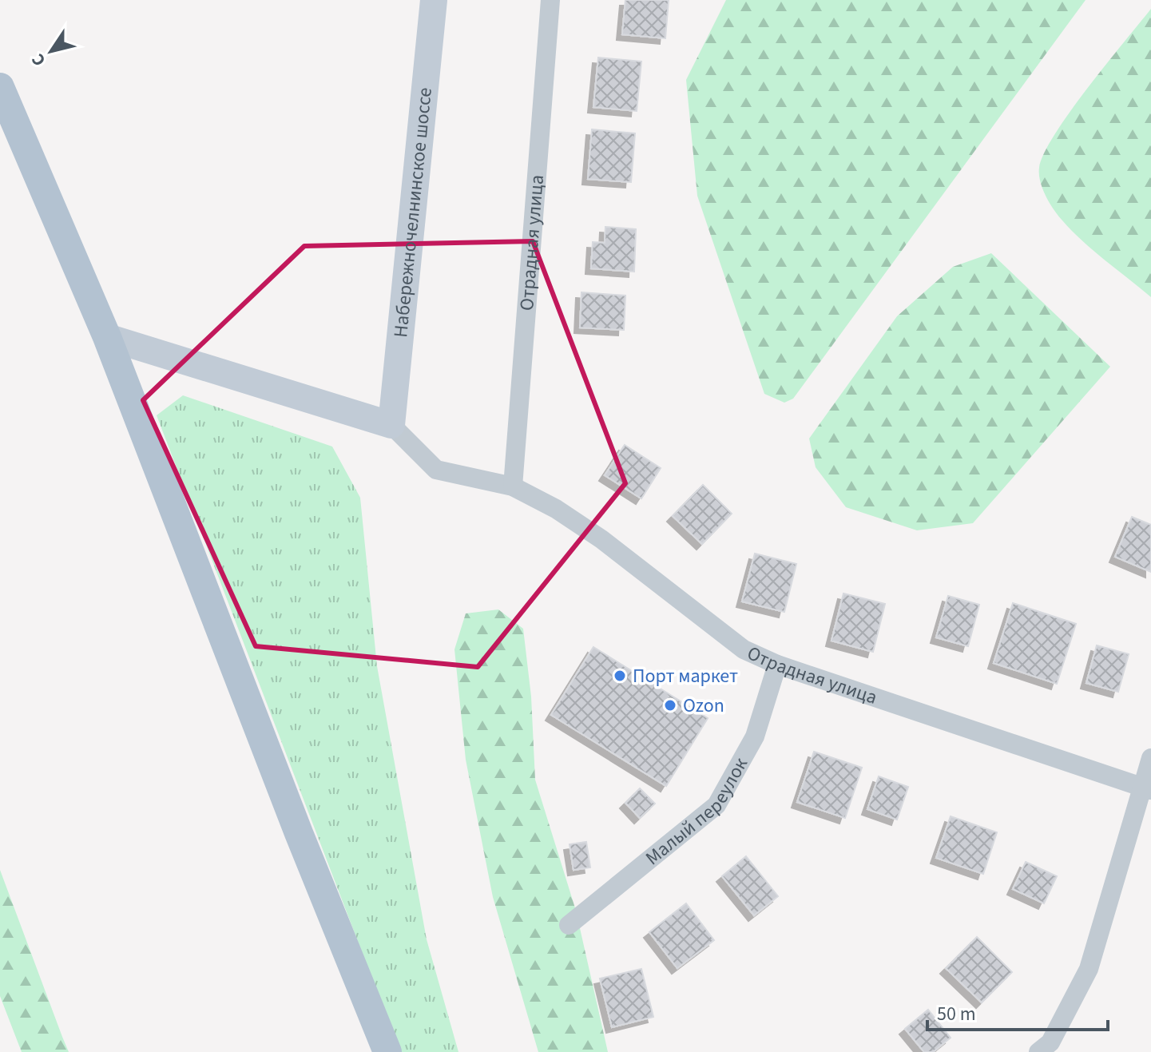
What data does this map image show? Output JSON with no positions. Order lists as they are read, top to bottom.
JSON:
{
  "streets": {
    "main road": ["Набережночелнинское шоссе"],
    "street": ["Отрадная улица", "Малый переулок"]
  },
  "crossings": [
    ["Набережночелнинское шоссе", "Отрадная улица"],
    ["Отрадная улица", "Малый переулок"]
  ],
  "places": ["Порт маркет", "Ozon"],
  "scale_bar": "50 m",
  "north": "bottom left"
}
